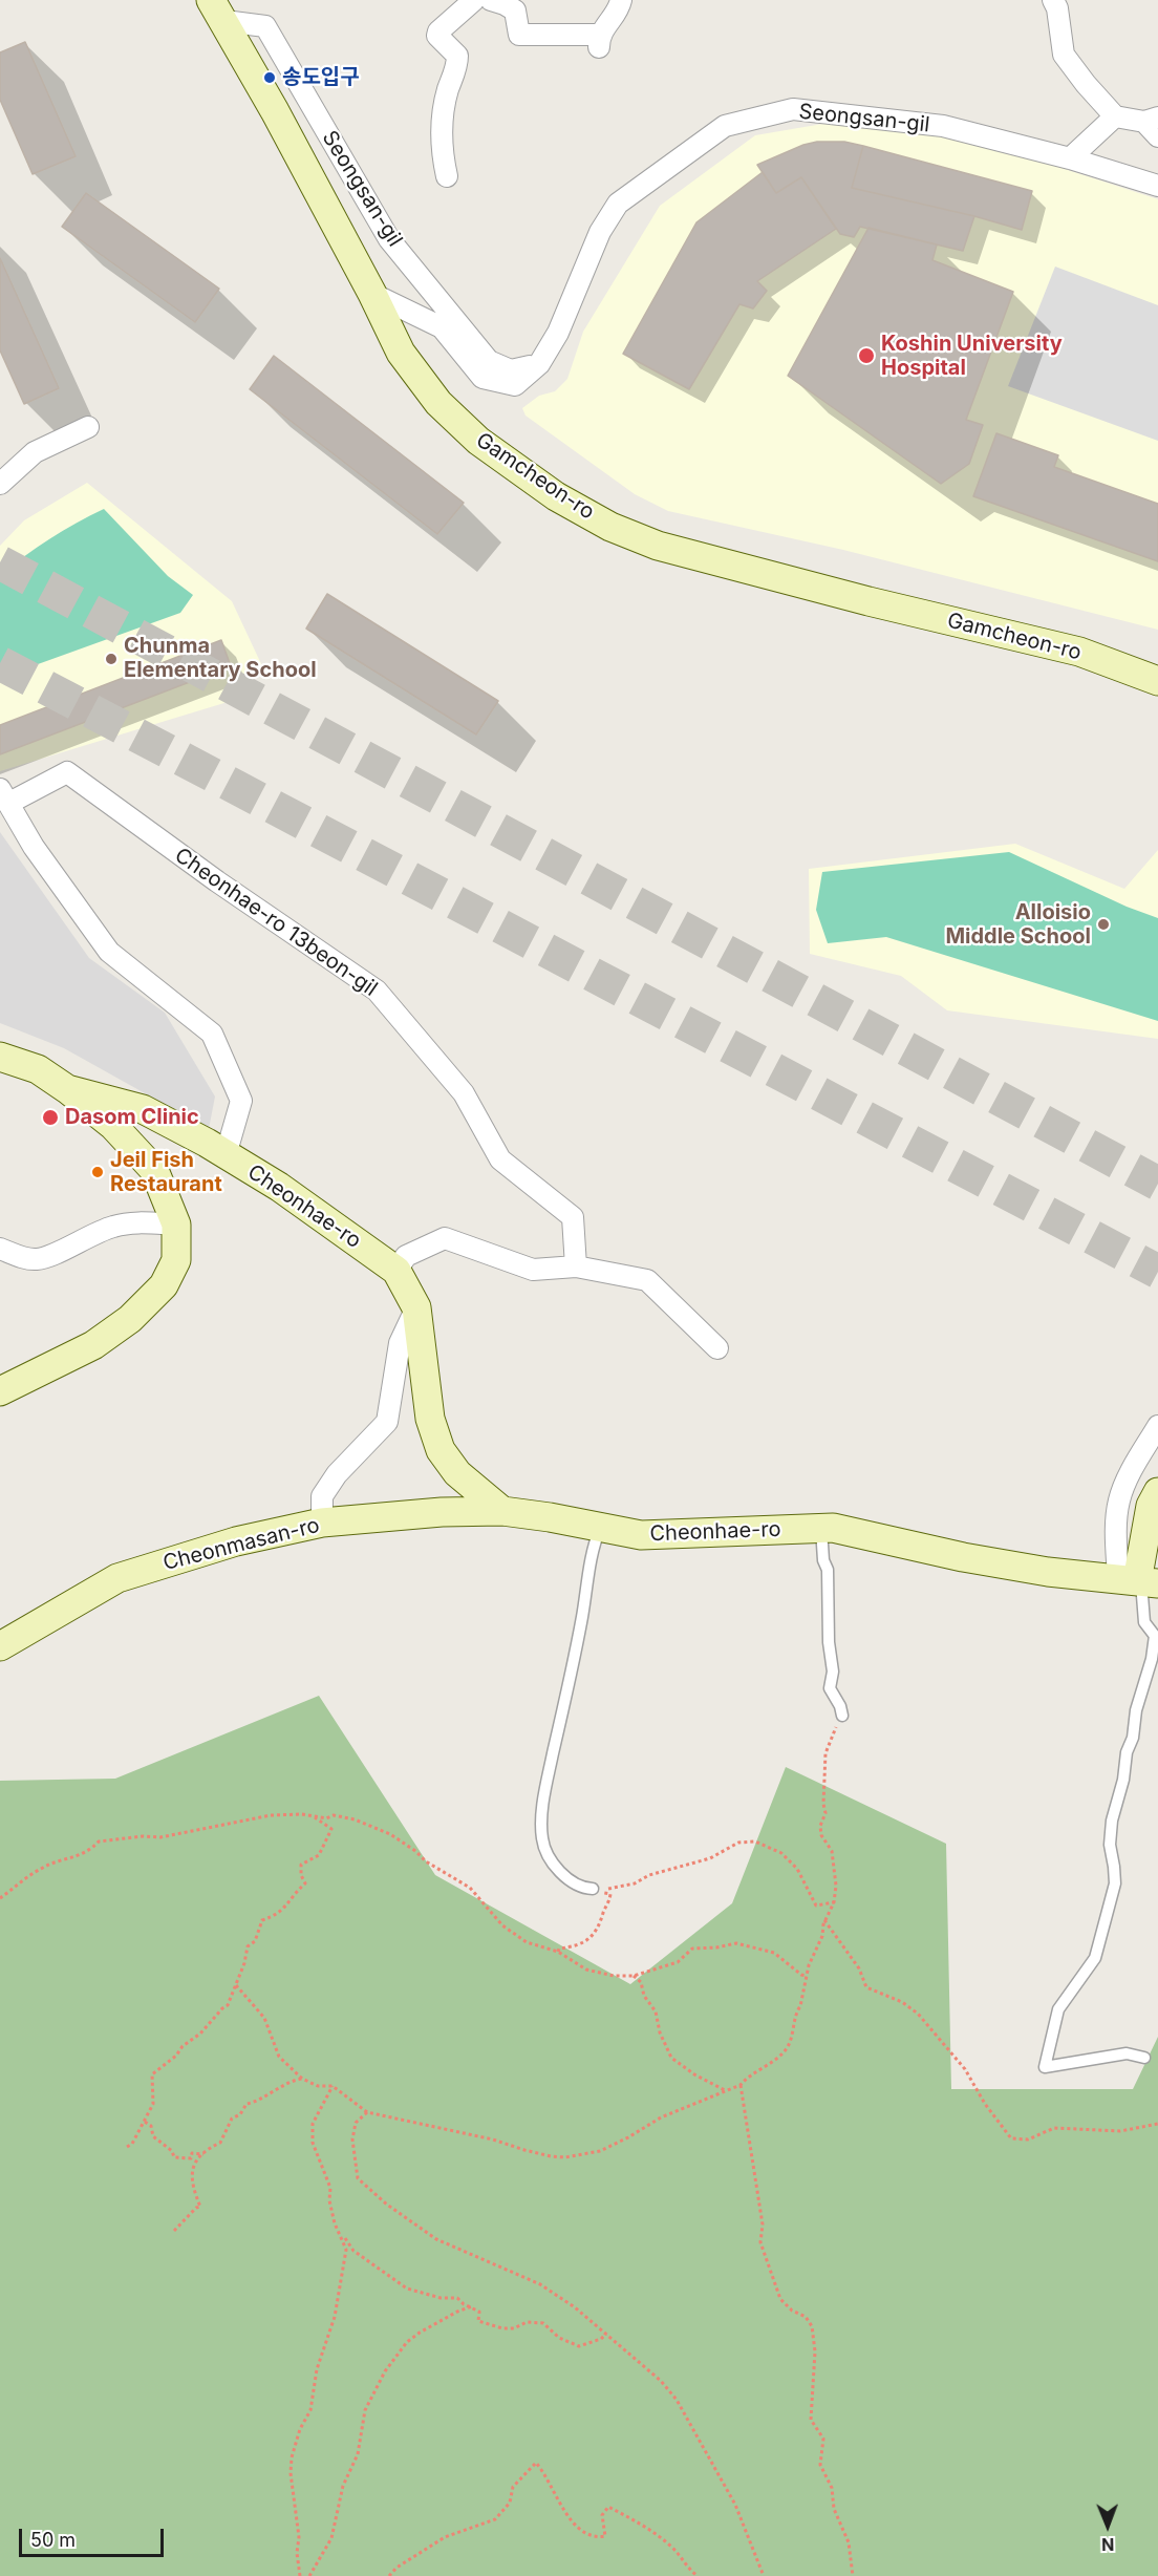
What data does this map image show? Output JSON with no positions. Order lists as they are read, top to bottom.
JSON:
{
  "streets": {
    "street": [
      "Seongsan-gil",
      "Gamcheon-ro",
      "Cheonhae-ro 13beon-gil",
      "Cheonhae-ro",
      "Cheonmasan-ro"
    ]
  },
  "crossings": [
    ["Seongsan-gil", "Gamcheon-ro"],
    ["Cheonhae-ro", "Cheonmasan-ro"]
  ],
  "places": [
    "송도입구",
    "Koshin University Hospital",
    "Chunma Elementary School",
    "Alloisio Middle School",
    "Dasom Clinic",
    "Jeil Fish Restaurant"
  ],
  "scale_bar": "50 m",
  "north": "bottom"
}
